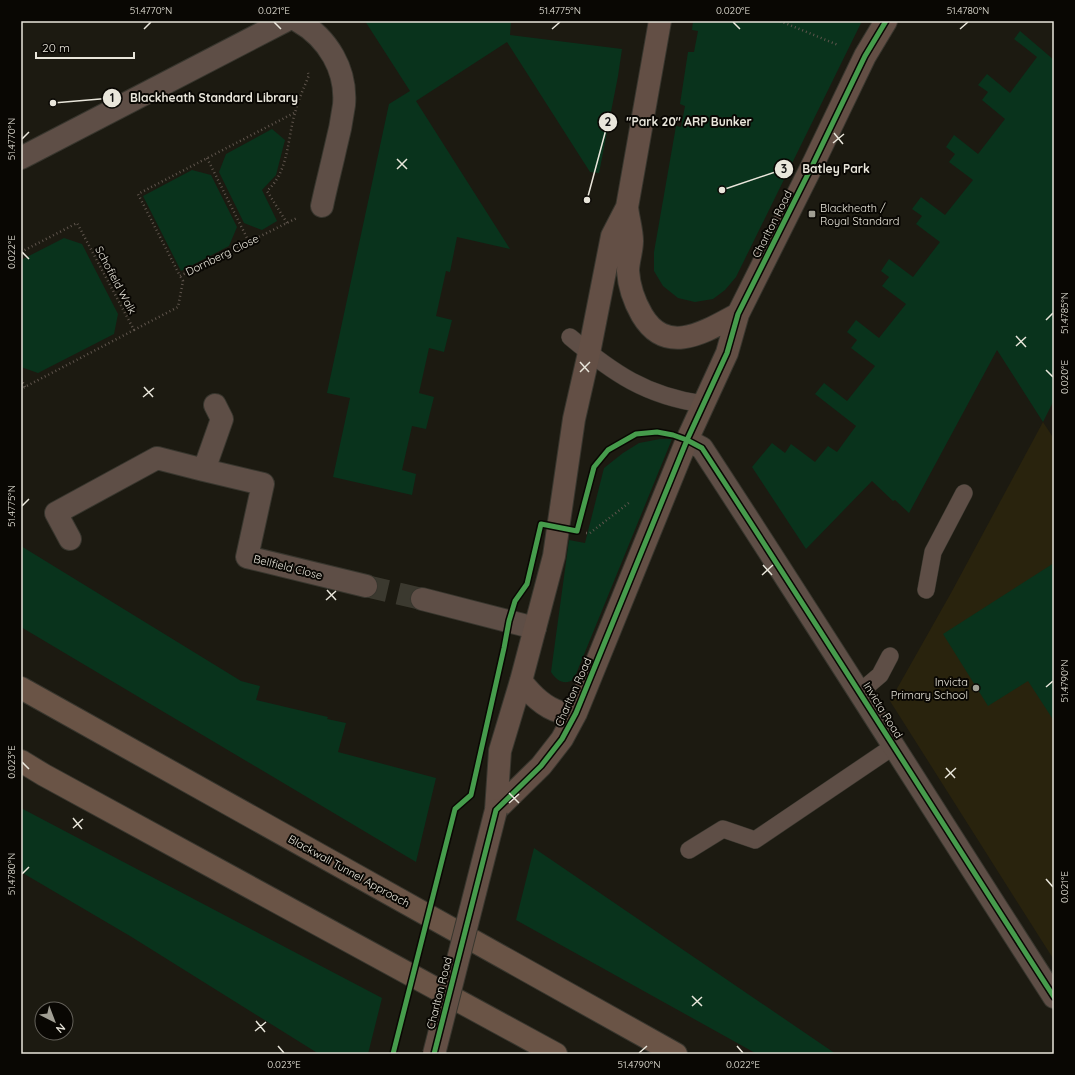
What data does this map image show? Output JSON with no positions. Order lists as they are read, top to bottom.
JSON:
{
  "streets": {
    "highway": ["Blackwall Tunnel Approach"],
    "main road": ["Charlton Road"],
    "street": ["Bellfield Close", "Invicta Road"],
    "path": ["Dornberg Close", "Schofield Walk"]
  },
  "crossings": [
    ["Charlton Road", "Invicta Road"]
  ],
  "places": {
    "other": [
      "Blackheath Standard Library",
      "Batley Park",
      "\"Park 20\" ARP Bunker",
      "Invicta Primary School"
    ],
    "transit": ["Blackheath / Royal Standard"]
  },
  "scale_bar": "20 m",
  "north": "bottom right",
  "coordinates": [
    "51.4770°N",
    "0.021°E",
    "51.4775°N",
    "0.020°E",
    "51.4780°N",
    "0.022°E",
    "51.4785°N",
    "51.4790°N",
    "0.023°E"
  ]
}
